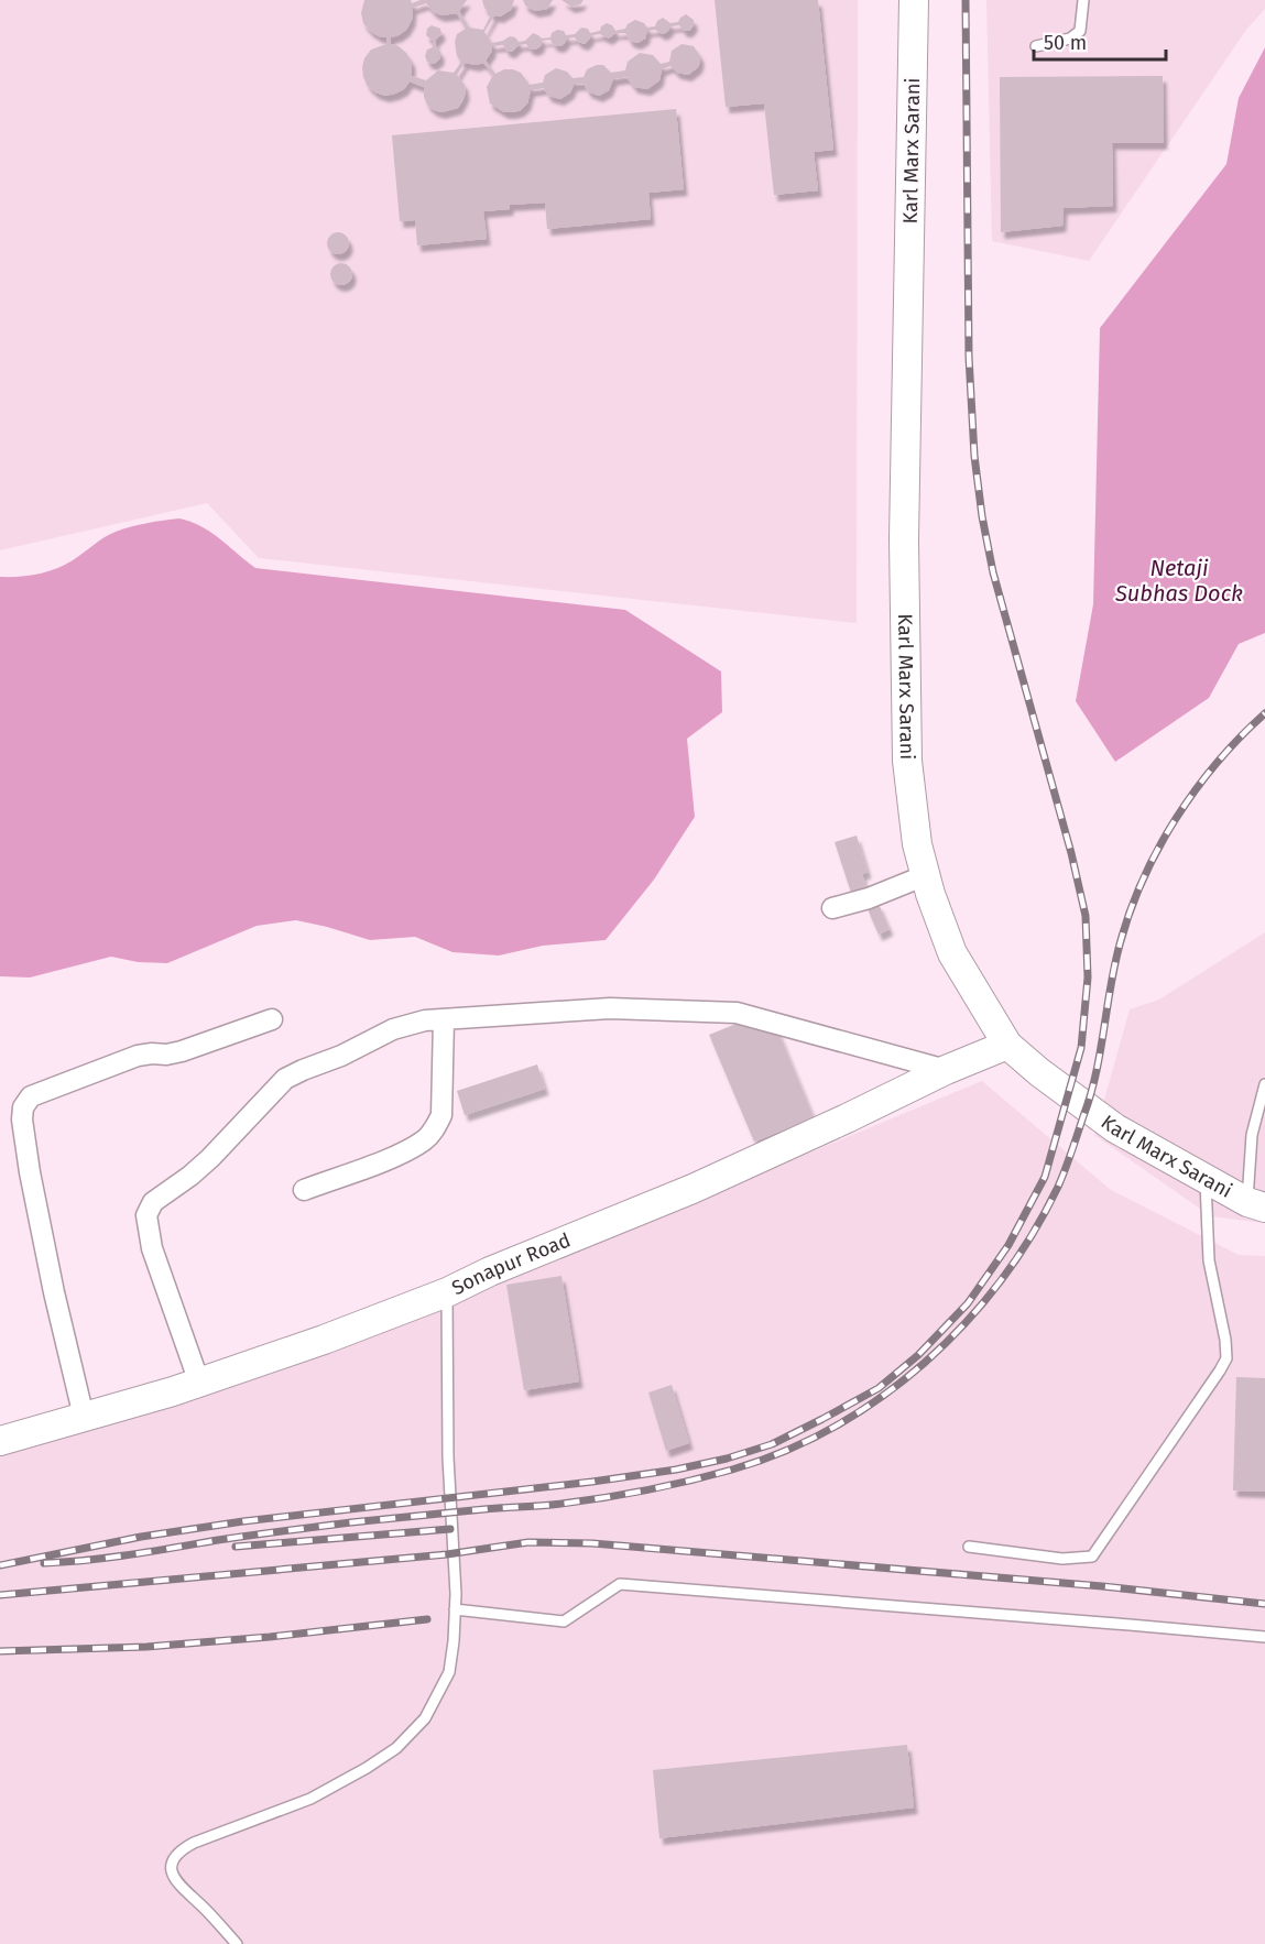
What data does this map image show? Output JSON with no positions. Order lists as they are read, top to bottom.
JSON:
{
  "streets": {
    "main road": ["Karl Marx Sarani", "Sonapur Road"]
  },
  "crossings": [
    ["Karl Marx Sarani", "Sonapur Road"]
  ],
  "water": ["Netaji Subhas Dock"],
  "scale_bar": "50 m"
}
